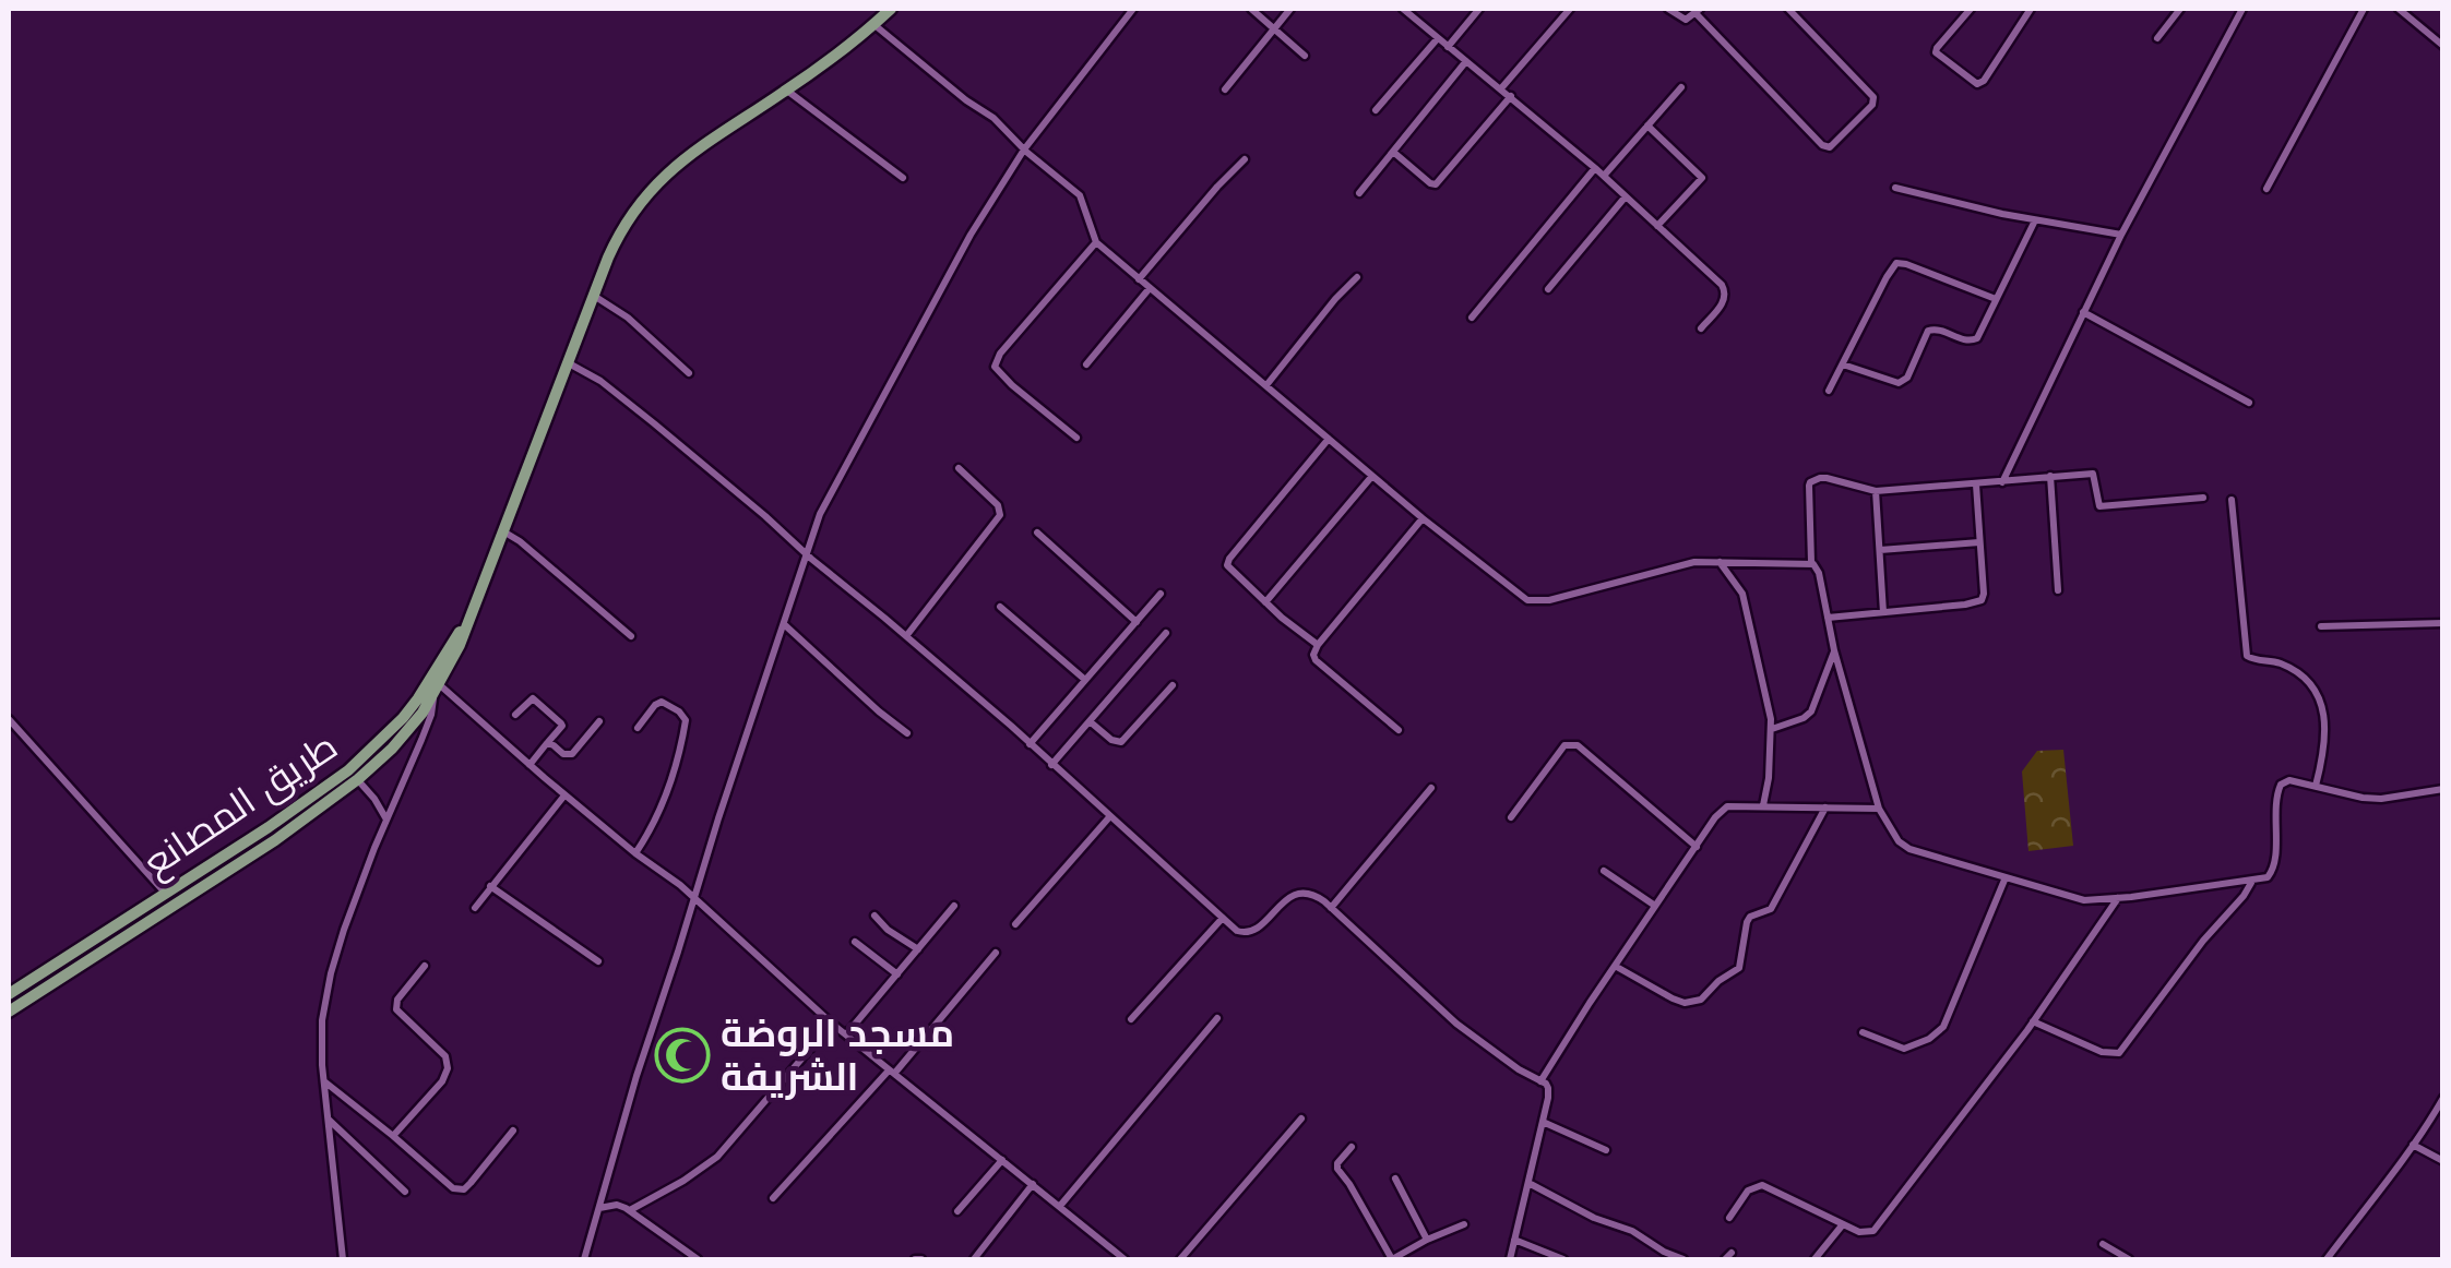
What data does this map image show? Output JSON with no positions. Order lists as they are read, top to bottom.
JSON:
{
  "streets": {
    "main road": ["طريق المصانع"]
  },
  "places": {
    "mosque": ["مسجد الروضة الشريفة"]
  }
}
